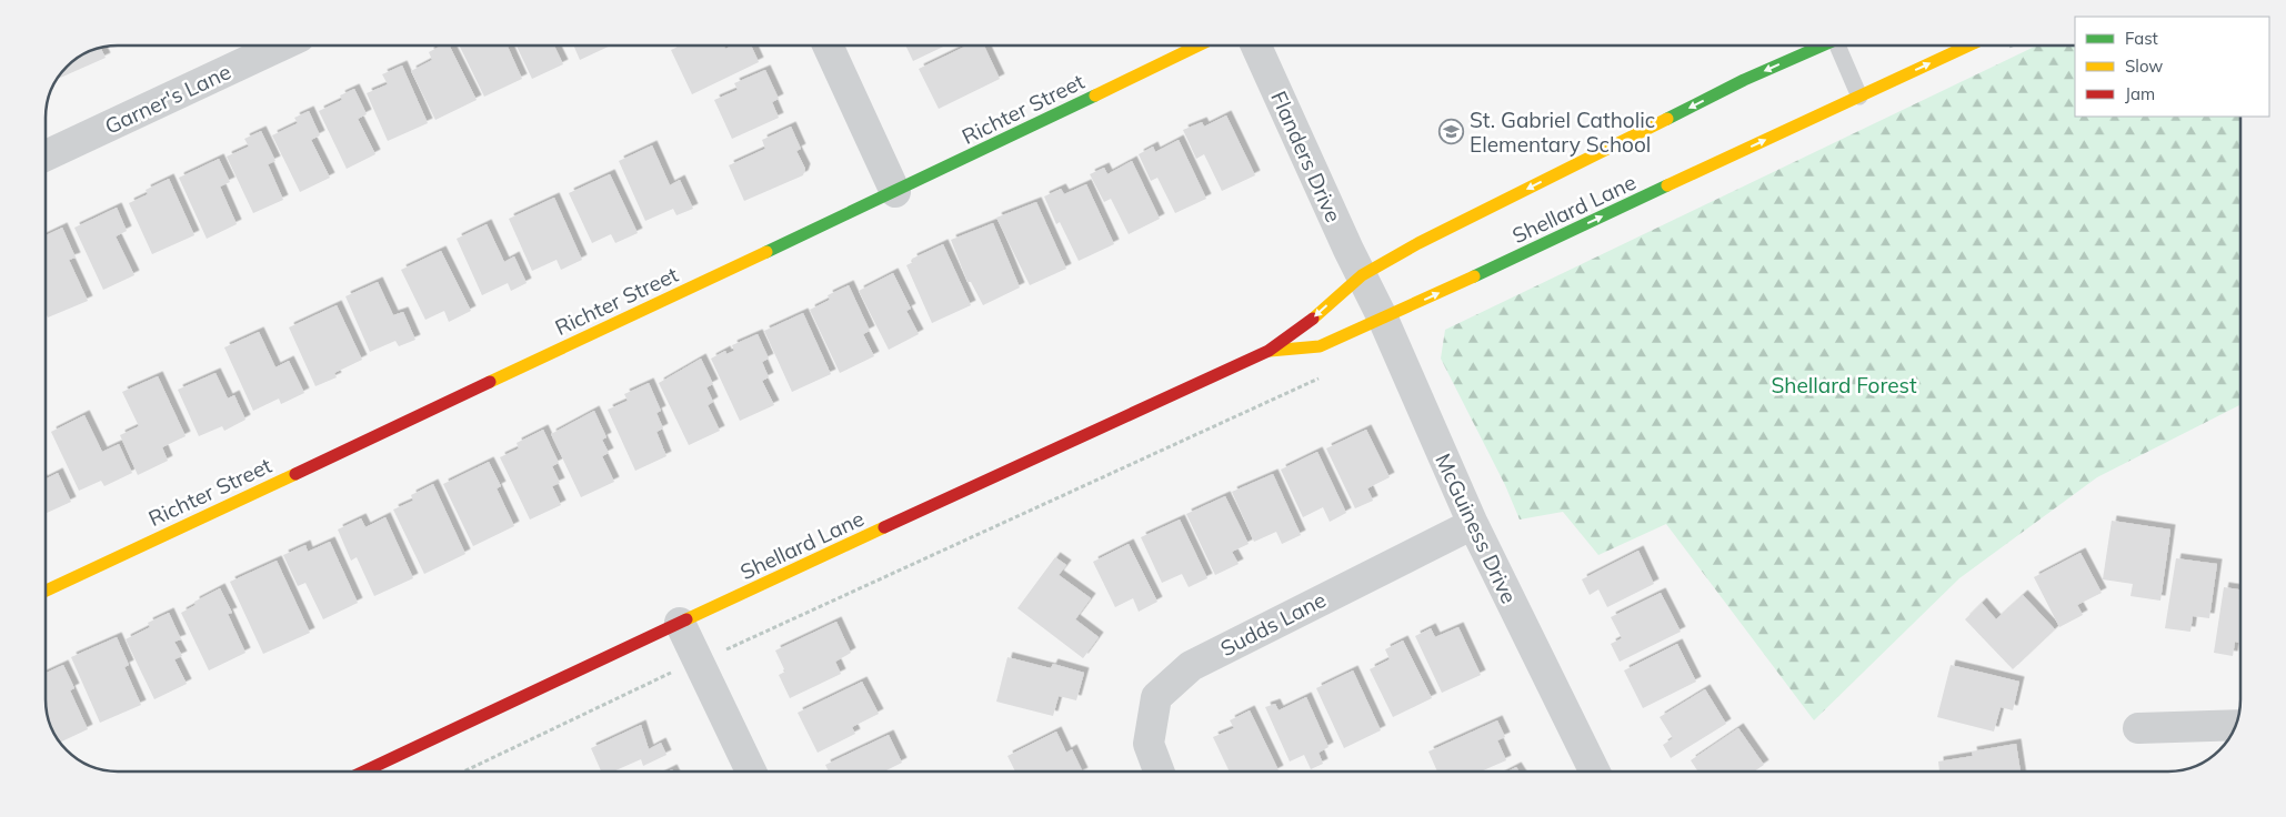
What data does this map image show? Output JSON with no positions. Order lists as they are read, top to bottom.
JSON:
{
  "streets": {
    "main road": ["Richter Street", "Shellard Lane"],
    "street": [
      "Garner's Lane",
      "Flanders Drive",
      "McGuiness Drive",
      "Sudds Lane"
    ]
  },
  "crossings": [
    ["Flanders Drive", "Shellard Lane"],
    ["Flanders Drive", "McGuiness Drive"],
    ["Shellard Lane", "McGuiness Drive"],
    ["McGuiness Drive", "Sudds Lane"]
  ],
  "parks": ["Shellard Forest"],
  "places": {
    "school or university": ["St. Gabriel Catholic Elementary School"]
  },
  "legend": ["Fast", "Slow", "Jam"]
}
